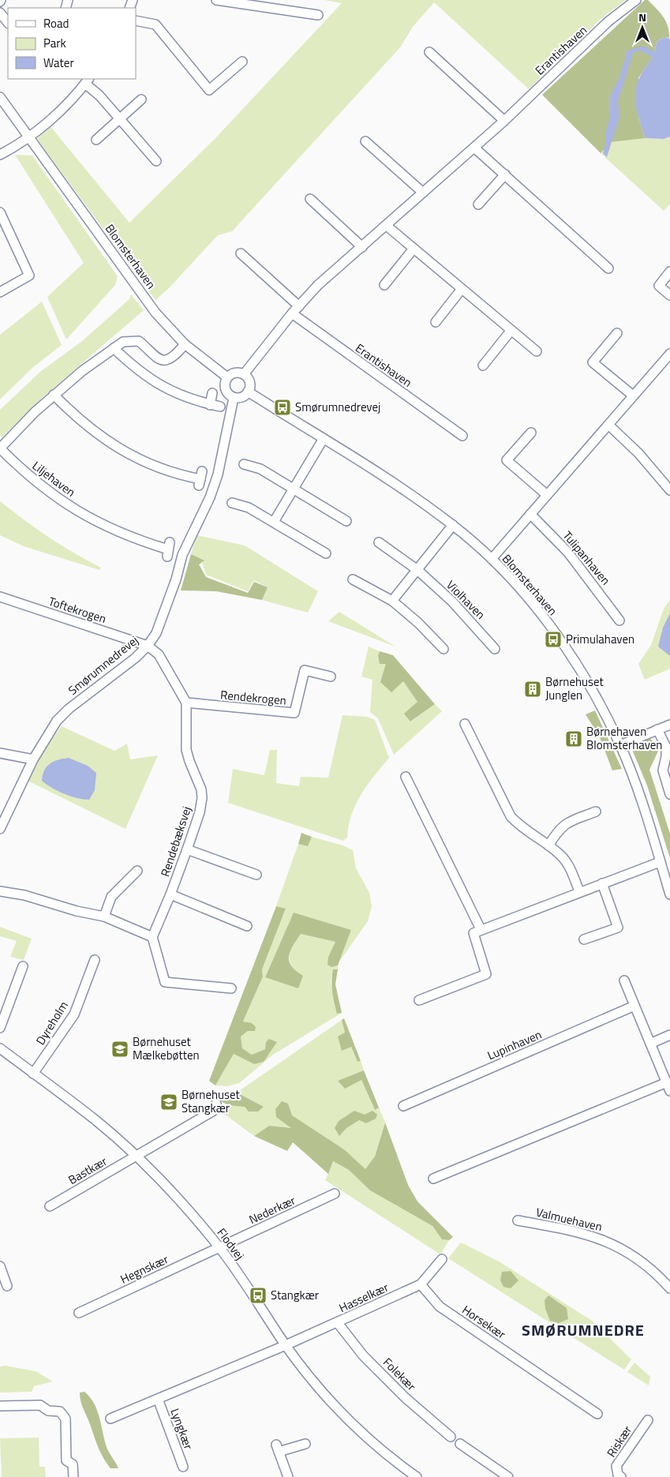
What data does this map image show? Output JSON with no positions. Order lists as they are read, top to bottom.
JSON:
{
  "streets": {
    "street": [
      "Erantishaven",
      "Blomsterhaven",
      "Liljehaven",
      "Tulipanhaven",
      "Violhaven",
      "Toftekrogen",
      "Smørumnedrevej",
      "Rendekrogen",
      "Rendebæksvej",
      "Dyreholm",
      "Lupinhaven",
      "Bastkær",
      "Nederkær",
      "Valmuehaven",
      "Flodvej",
      "Hegnskær",
      "Hasselkær",
      "Horsekær",
      "Folekær",
      "Lyngkær",
      "Riskær"
    ]
  },
  "crossings": [
    ["Erantishaven", "Blomsterhaven"],
    ["Erantishaven", "Smørumnedrevej"],
    ["Blomsterhaven", "Liljehaven"],
    ["Blomsterhaven", "Smørumnedrevej"],
    ["Toftekrogen", "Smørumnedrevej"],
    ["Toftekrogen", "Rendebæksvej"],
    ["Smørumnedrevej", "Rendebæksvej"],
    ["Rendekrogen", "Rendebæksvej"],
    ["Dyreholm", "Flodvej"],
    ["Bastkær", "Flodvej"],
    ["Nederkær", "Flodvej"],
    ["Nederkær", "Hegnskær"],
    ["Flodvej", "Hegnskær"],
    ["Flodvej", "Hasselkær"],
    ["Hasselkær", "Horsekær"],
    ["Hasselkær", "Folekær"]
  ],
  "districts": ["SMØRUMNEDRE"],
  "places": {
    "bus stop": ["Smørumnedrevej", "Primulahaven", "Stangkær"],
    "building": ["Børnehuset Junglen", "Børnehaven Blomsterhaven"],
    "school or university": ["Børnehuset Mælkebøtten", "Børnehuset Stangkær"]
  },
  "legend": ["Road", "Park", "Water"],
  "north": "top"
}
